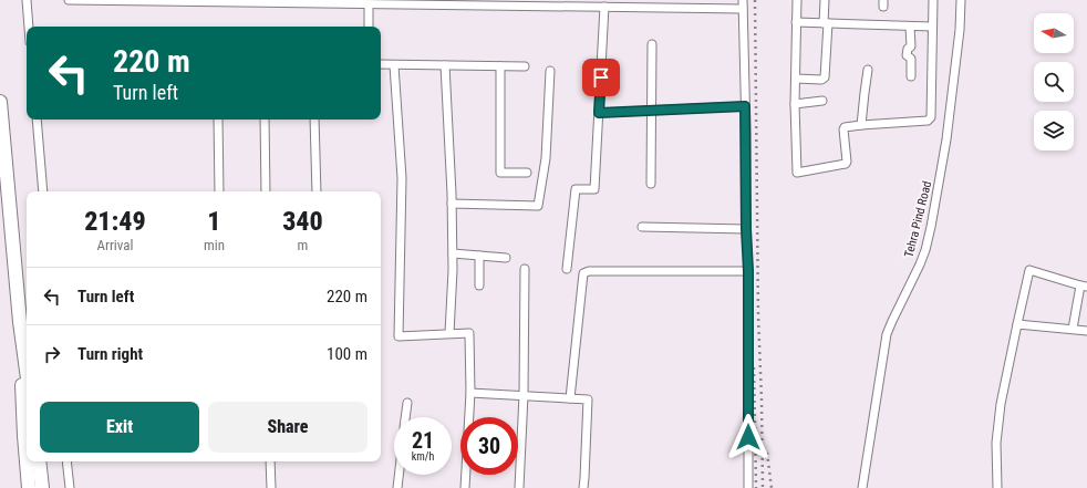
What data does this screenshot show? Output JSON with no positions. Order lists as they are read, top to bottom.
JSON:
{
  "streets": {
    "street": ["Tehra Pind Road"]
  },
  "north": "left",
  "page": {
    "turn": ["220 m", "Turn left"],
    "eta": [
      "21:49",
      "Arrival",
      "1",
      "min",
      "340",
      "m"
    ],
    "list": [
      {
        "name": "Turn left",
        "value": "220 m"
      },
      {
        "name": "Turn right",
        "value": "100 m"
      }
    ],
    "buttons": ["Exit", "Share"],
    "speed": "21 km/h",
    "limit": "30"
  }
}
